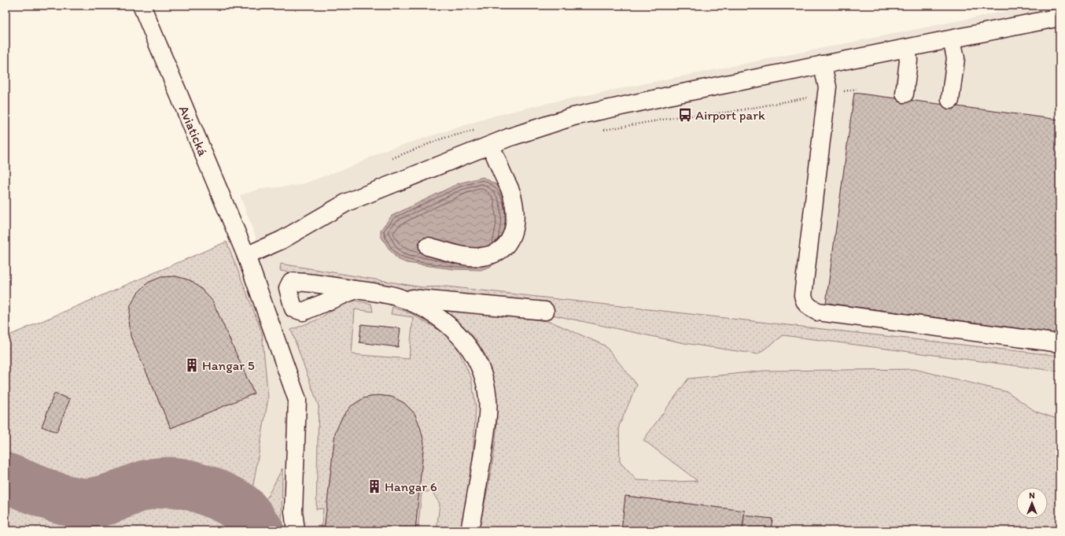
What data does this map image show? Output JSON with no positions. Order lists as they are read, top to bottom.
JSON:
{
  "streets": {
    "lane": ["Aviatická"]
  },
  "places": {
    "bus stop": ["Airport park"],
    "building": ["Hangar 5", "Hangar 6"]
  },
  "north": "top"
}
